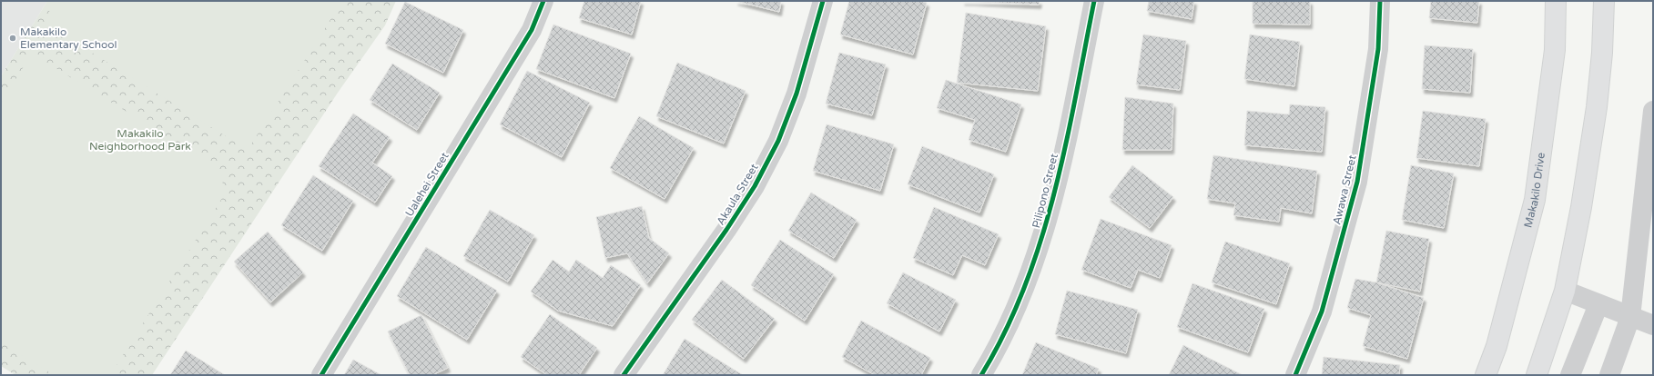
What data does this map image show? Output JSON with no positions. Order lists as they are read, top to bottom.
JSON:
{
  "streets": {
    "main road": ["Makakilo Drive"],
    "street": [
      "Ualehei Street",
      "Awawa Street",
      "Pilipono Street",
      "Akaula Street"
    ]
  },
  "parks": ["Makakilo Neighborhood Park"],
  "places": ["Makakilo Elementary School"]
}
